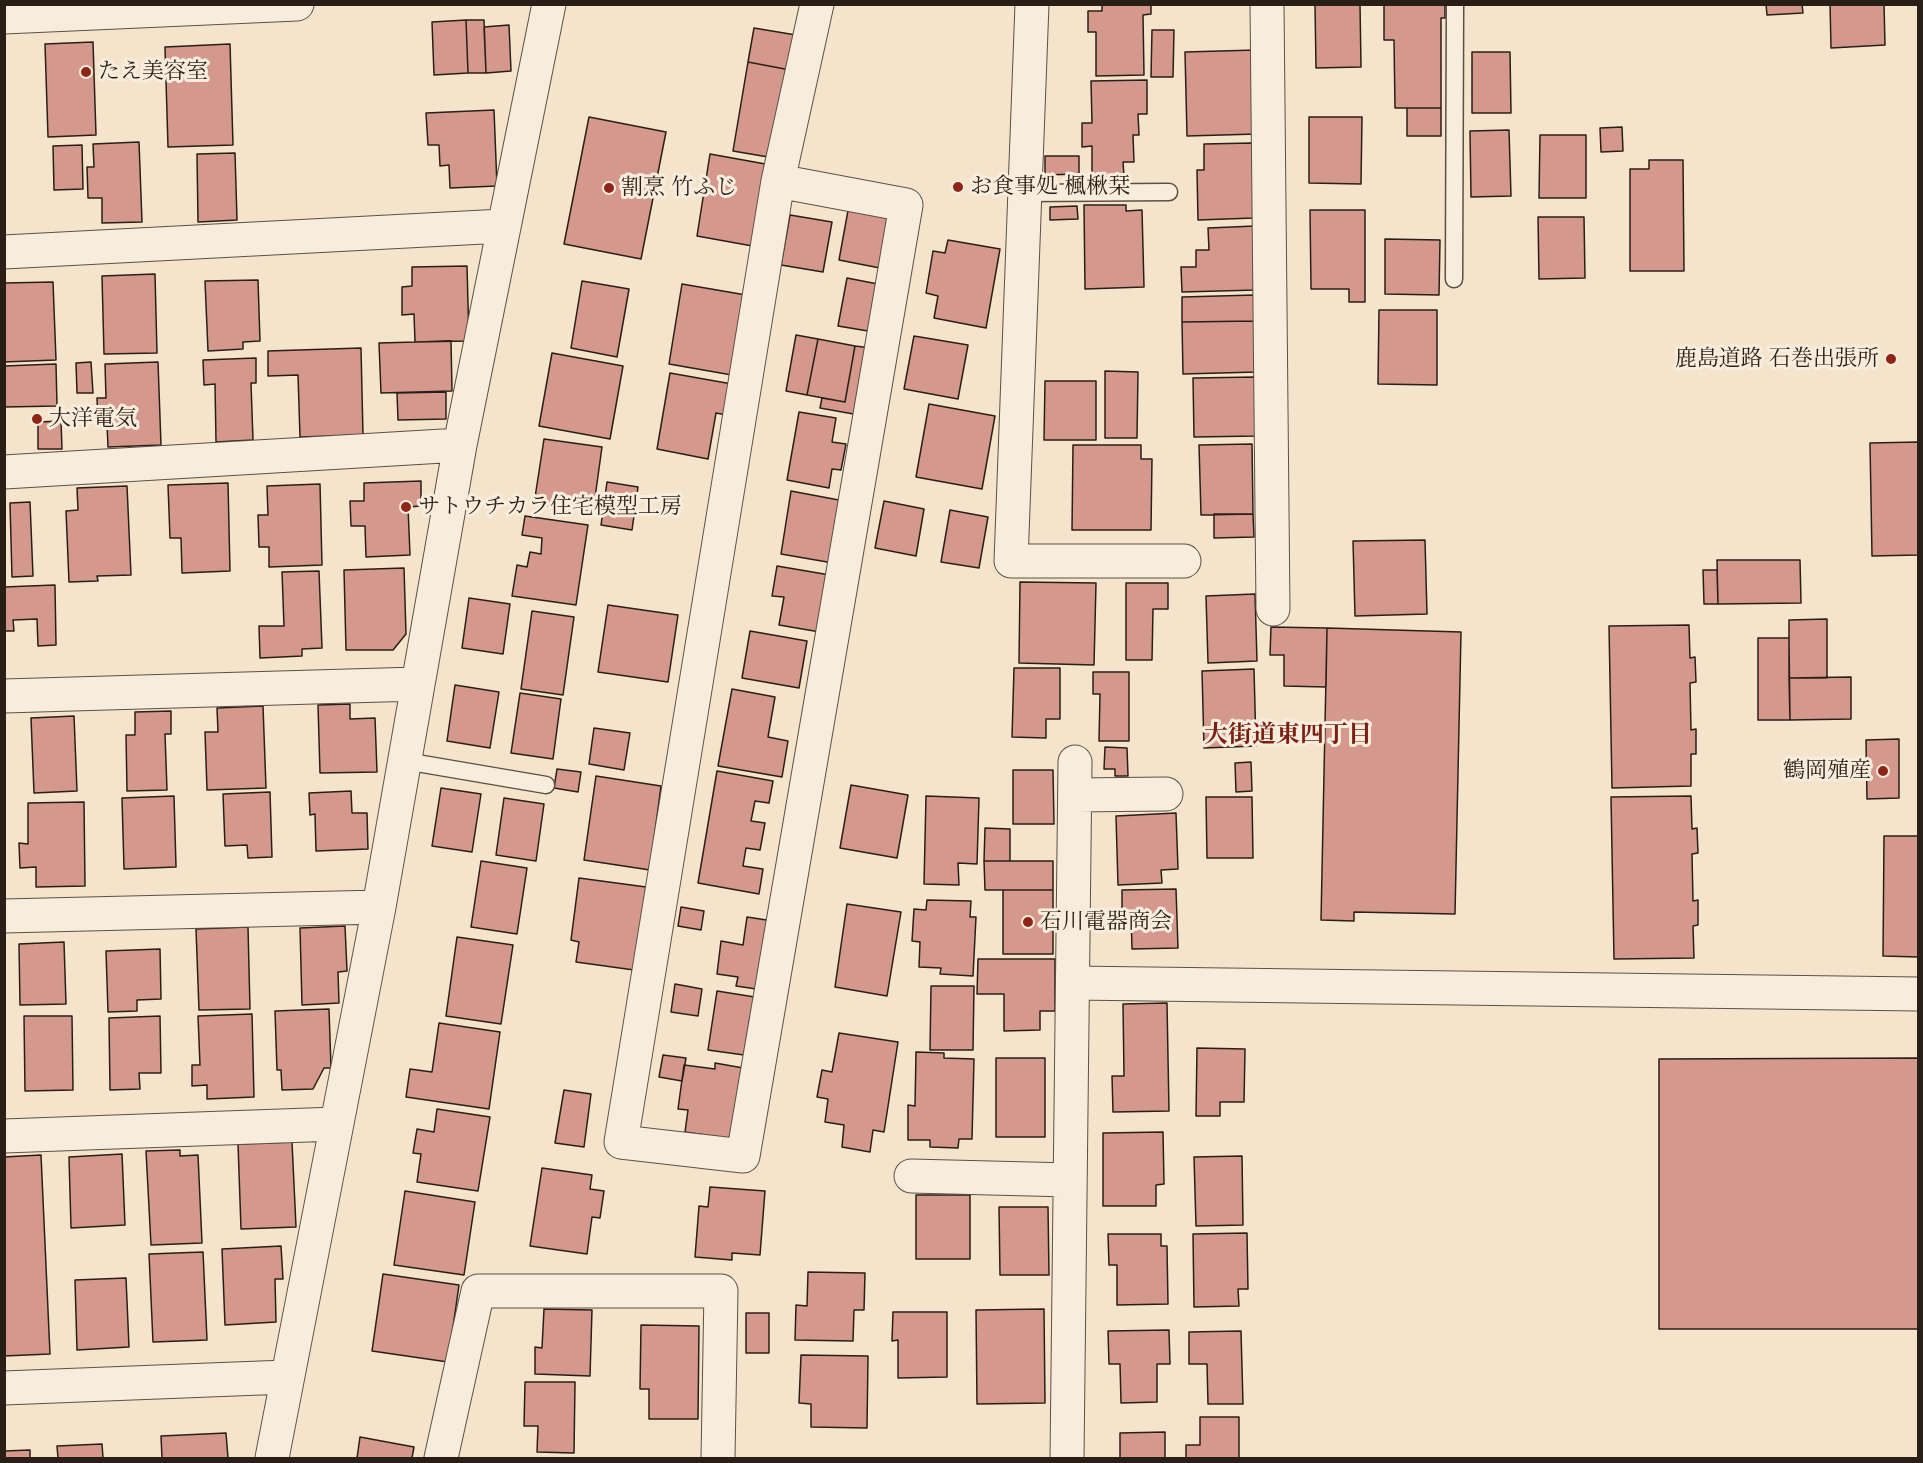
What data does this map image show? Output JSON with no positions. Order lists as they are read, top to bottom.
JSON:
{
  "districts": ["大街道東四丁目"],
  "places": [
    "たえ美容室",
    "お食事処 楓楸栞",
    "割烹 竹ふじ",
    "鹿島道路 石巻出張所",
    "大洋電気",
    "サトウチカラ住宅模型工房",
    "鶴岡殖産",
    "石川電器商会"
  ]
}
